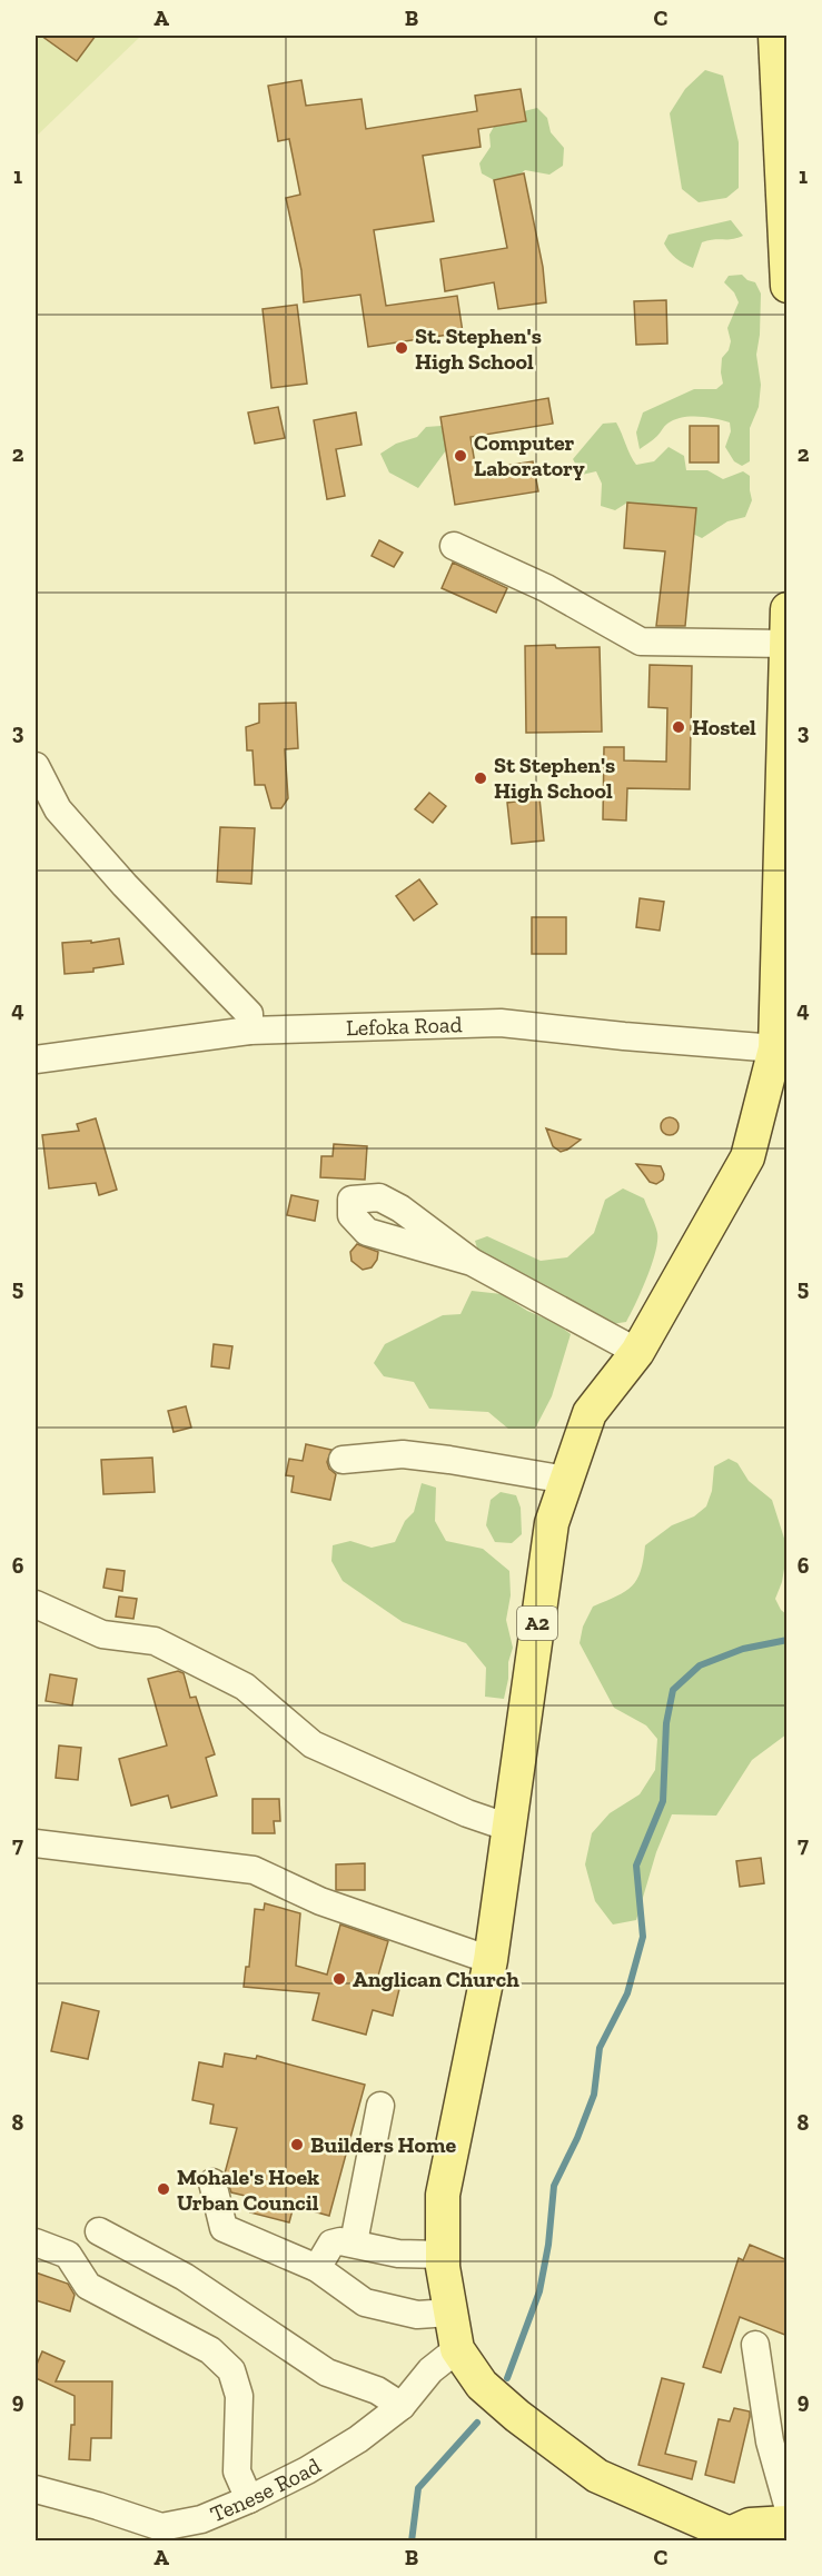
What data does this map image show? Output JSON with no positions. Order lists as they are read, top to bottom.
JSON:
{
  "streets": {
    "main road": ["A2"],
    "street": ["Lefoka Road", "Tenese Road"]
  },
  "crossings": [
    ["Lefoka Road", "A2"],
    ["A2", "Tenese Road"]
  ],
  "places": [
    "St. Stephen's High School",
    "Computer Laboratory",
    "Hostel",
    "St Stephen's High School",
    "Anglican Church",
    "Builders Home",
    "Mohale's Hoek Urban Council"
  ],
  "grid": {
    "columns": ["A", "B", "C"],
    "rows": [
      "1",
      "2",
      "3",
      "4",
      "5",
      "6",
      "7",
      "8",
      "9"
    ]
  }
}
